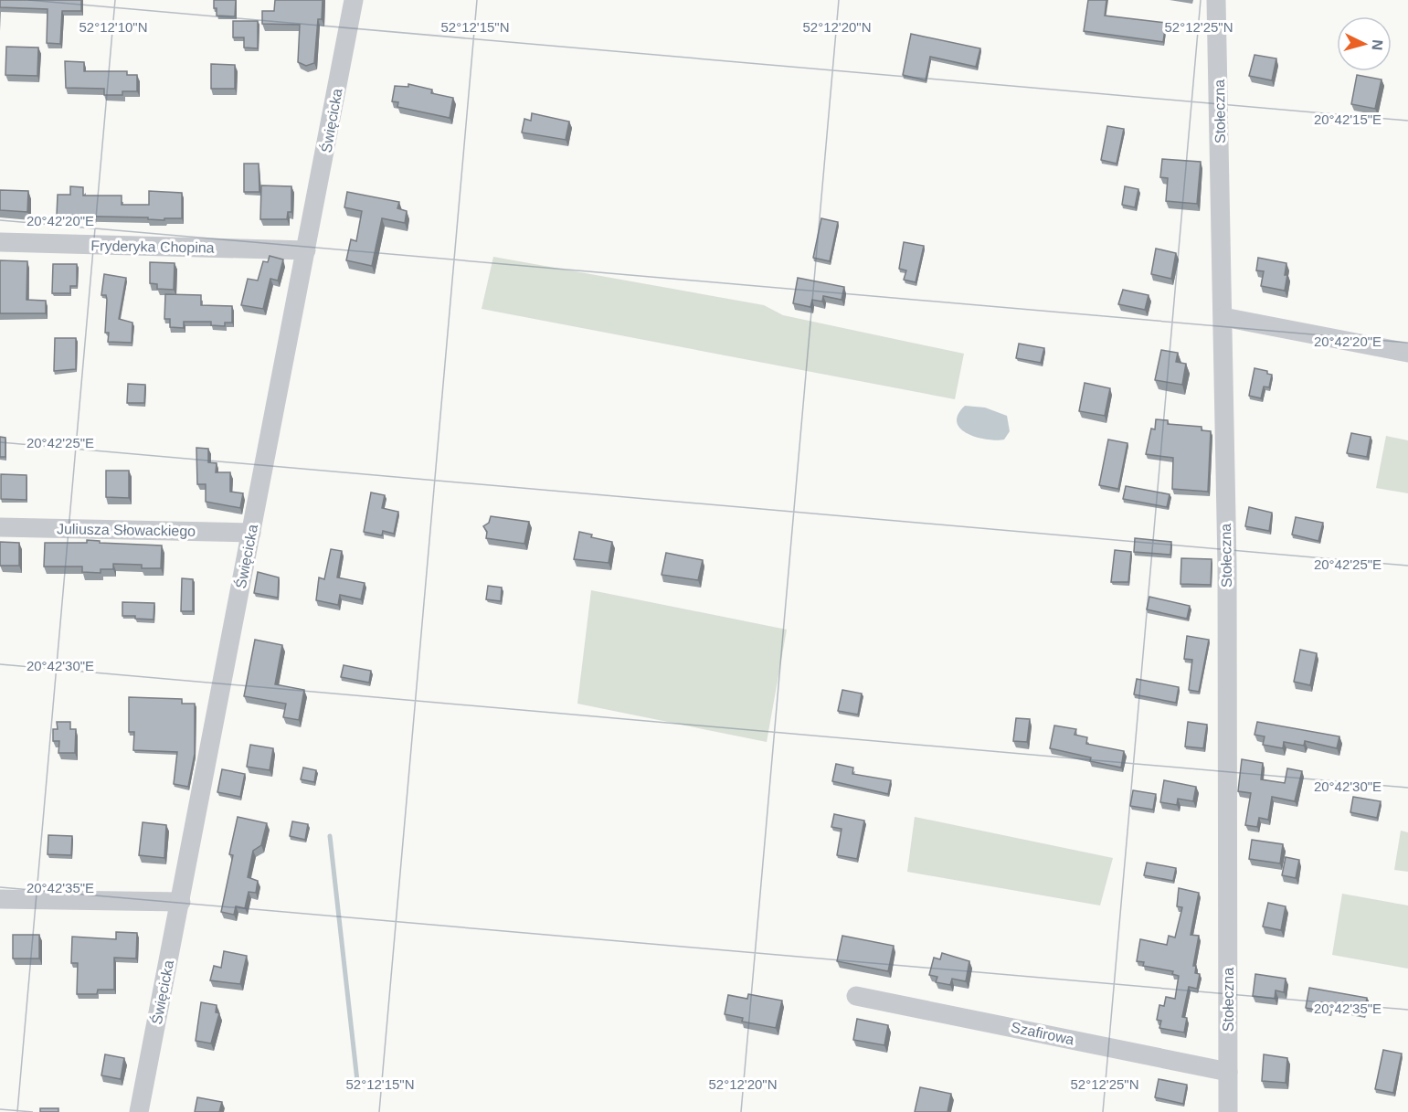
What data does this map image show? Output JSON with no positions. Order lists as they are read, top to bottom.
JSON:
{
  "streets": {
    "street": [
      "Stołeczna",
      "Święcicka",
      "Fryderyka Chopina",
      "Juliusza Słowackiego",
      "Szafirowa"
    ]
  },
  "crossings": [
    ["Stołeczna", "Szafirowa"],
    ["Święcicka", "Fryderyka Chopina"],
    ["Święcicka", "Juliusza Słowackiego"]
  ],
  "north": "right",
  "coordinates": [
    "52°12'10\"N",
    "52°12'15\"N",
    "52°12'20\"N",
    "52°12'25\"N",
    "20°42'15\"E",
    "20°42'20\"E",
    "20°42'25\"E",
    "20°42'30\"E",
    "20°42'35\"E"
  ]
}
